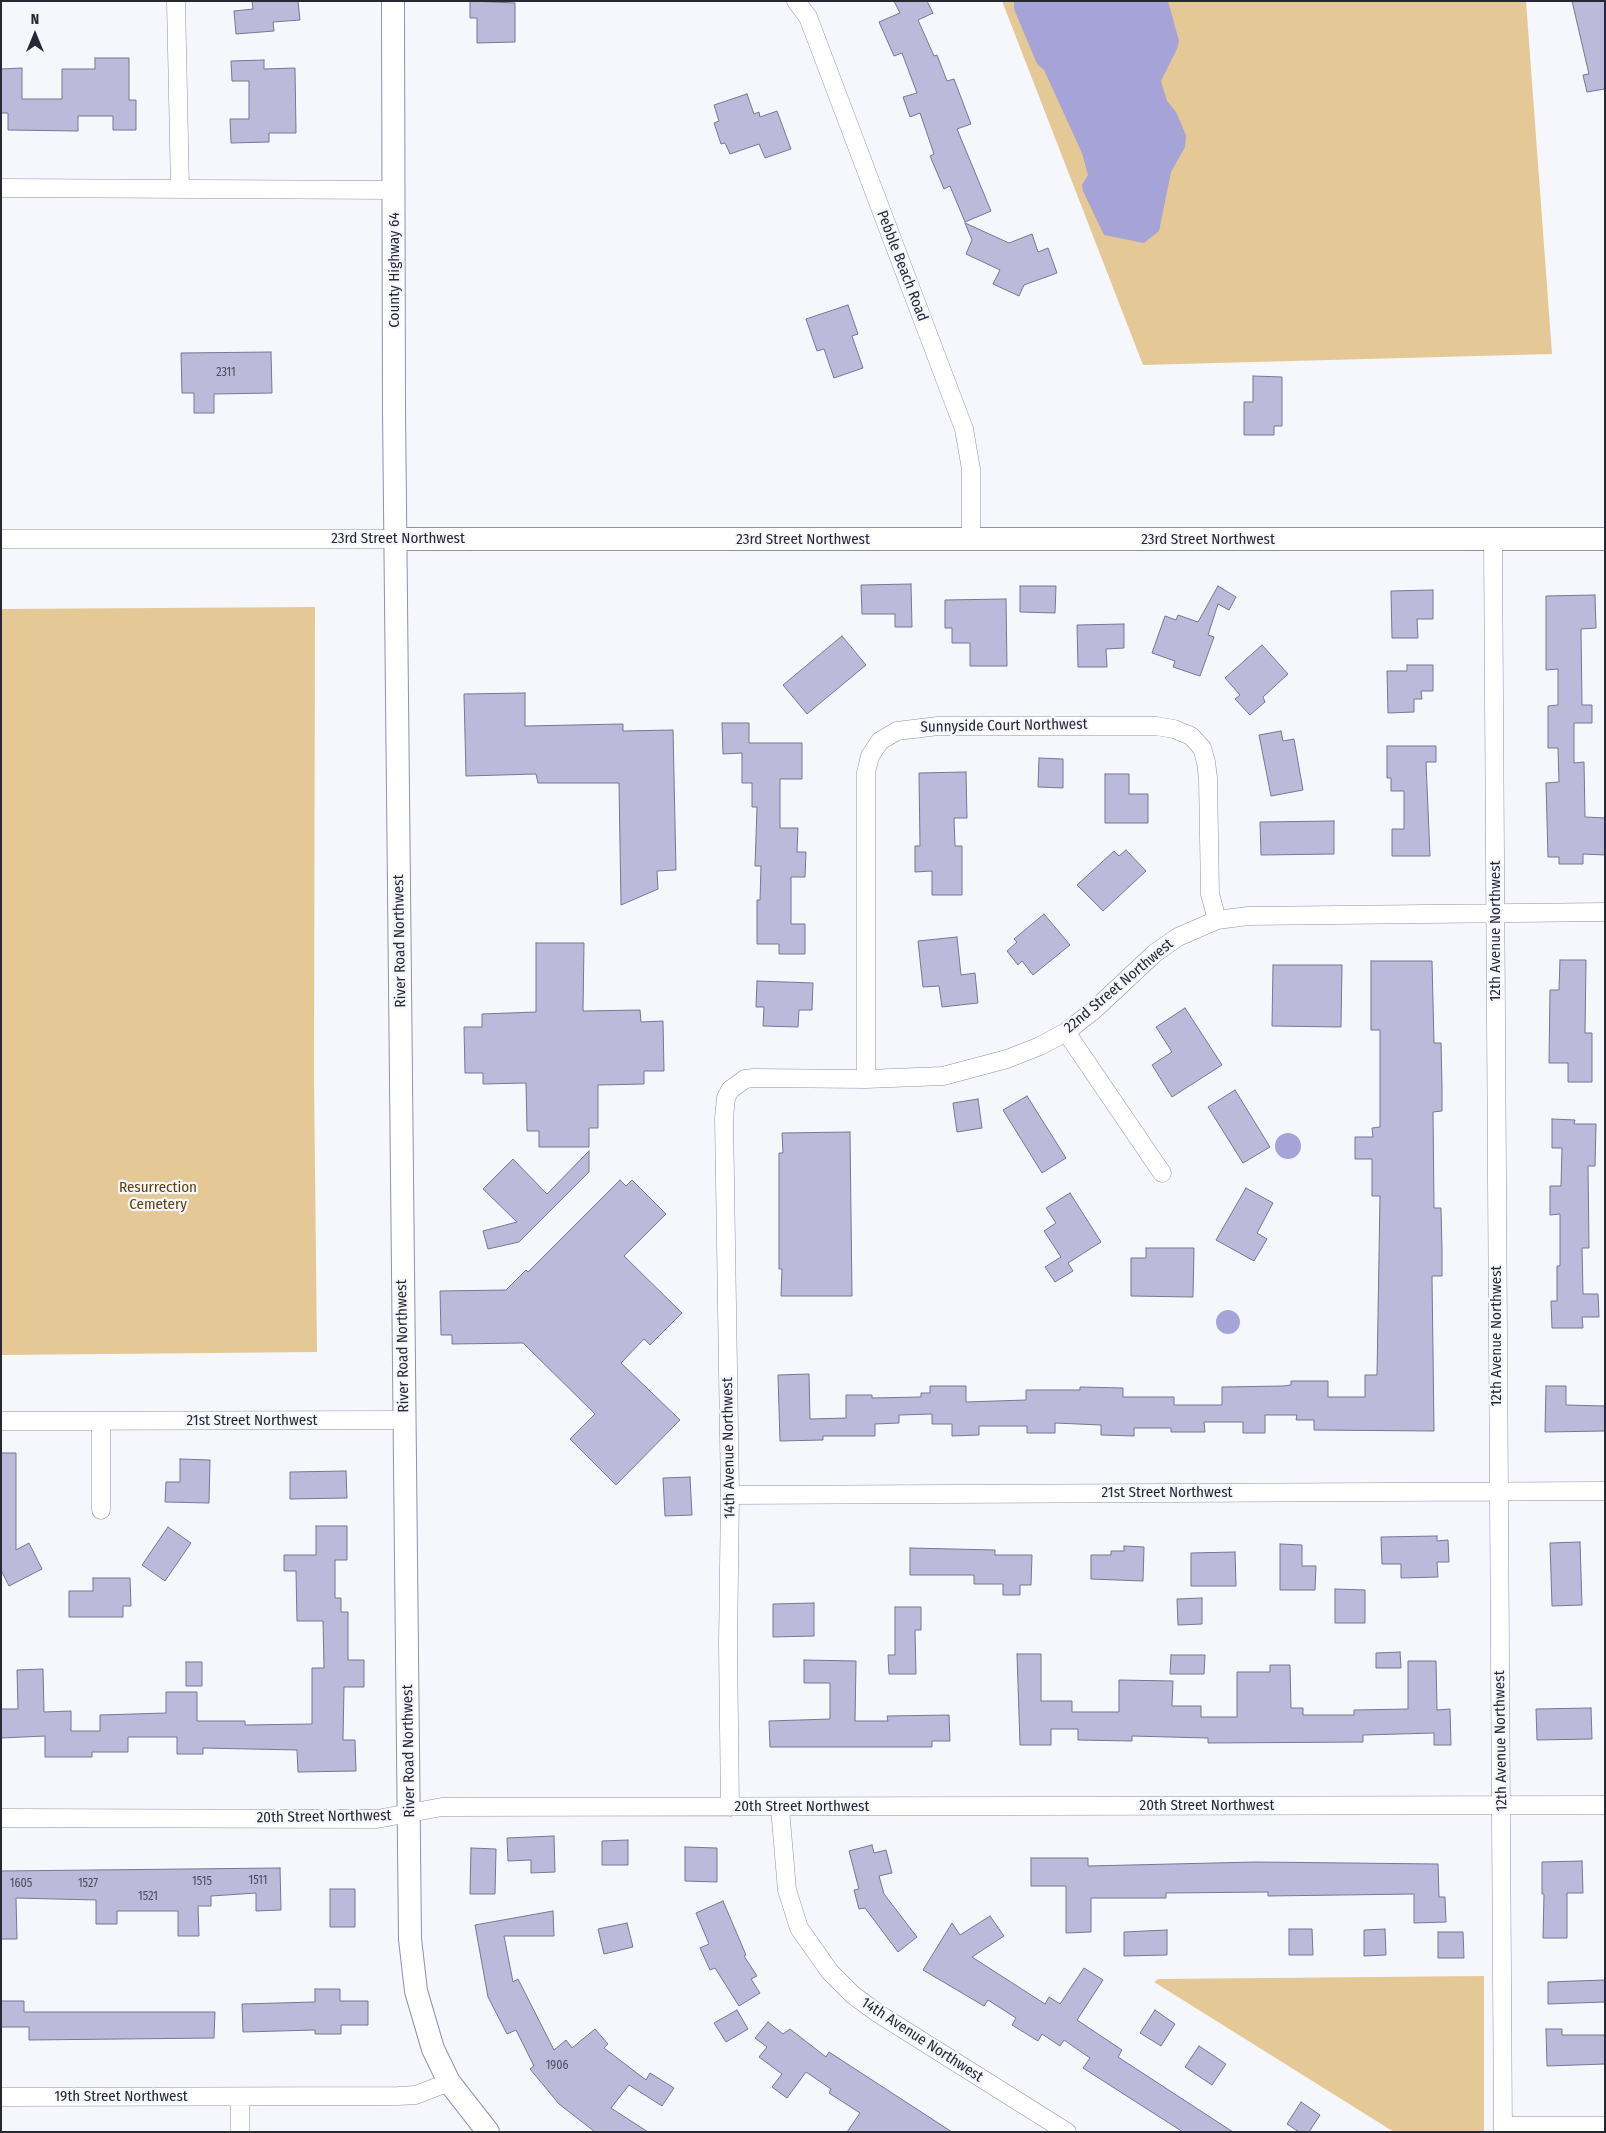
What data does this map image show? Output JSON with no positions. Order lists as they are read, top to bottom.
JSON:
{
  "streets": {
    "street": [
      "Pebble Beach Road",
      "County Highway 64",
      "23rd Street Northwest",
      "Sunnyside Court Northwest",
      "12th Avenue Northwest",
      "River Road Northwest",
      "22nd Street Northwest",
      "21st Street Northwest",
      "14th Avenue Northwest",
      "20th Street Northwest",
      "19th Street Northwest"
    ]
  },
  "crossings": [
    ["Pebble Beach Road", "23rd Street Northwest"],
    ["County Highway 64", "23rd Street Northwest"],
    ["County Highway 64", "River Road Northwest"],
    ["23rd Street Northwest", "12th Avenue Northwest"],
    ["23rd Street Northwest", "River Road Northwest"],
    ["Sunnyside Court Northwest", "22nd Street Northwest"],
    ["12th Avenue Northwest", "22nd Street Northwest"],
    ["12th Avenue Northwest", "21st Street Northwest"],
    ["12th Avenue Northwest", "20th Street Northwest"],
    ["River Road Northwest", "21st Street Northwest"],
    ["River Road Northwest", "20th Street Northwest"],
    ["River Road Northwest", "19th Street Northwest"],
    ["22nd Street Northwest", "14th Avenue Northwest"],
    ["21st Street Northwest", "14th Avenue Northwest"],
    ["14th Avenue Northwest", "20th Street Northwest"]
  ],
  "parks": ["Resurrection Cemetery"],
  "house_numbers": [
    "2311",
    "1511",
    "1515",
    "1605",
    "1527",
    "1521",
    "1906"
  ],
  "north": "top"
}
